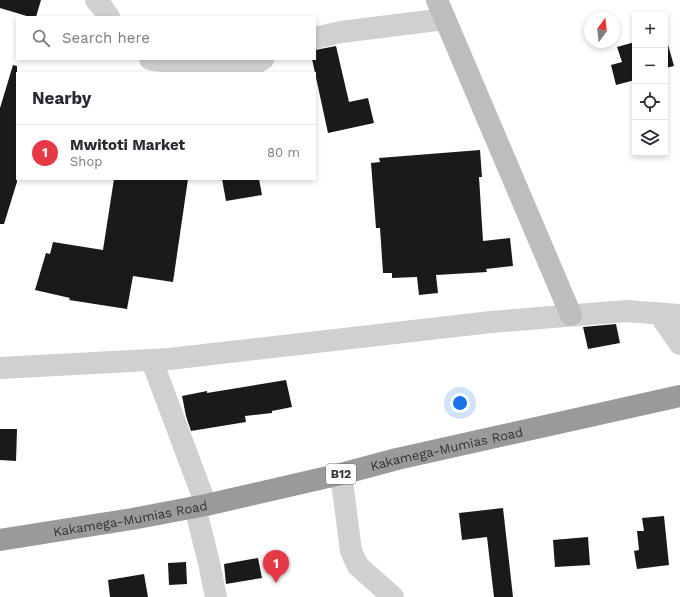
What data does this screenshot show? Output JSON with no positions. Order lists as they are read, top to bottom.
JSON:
{
  "streets": {
    "highway": ["Kakamega-Mumias Road", "B12"]
  },
  "north": "top",
  "page": {
    "map_buttons": ["+", "−"],
    "search": "Search here",
    "heading": "Nearby",
    "list": [
      {
        "mark": "1",
        "name": "Mwitoti Market",
        "note": "Shop",
        "value": "80 m"
      }
    ],
    "pins": "1"
  }
}
